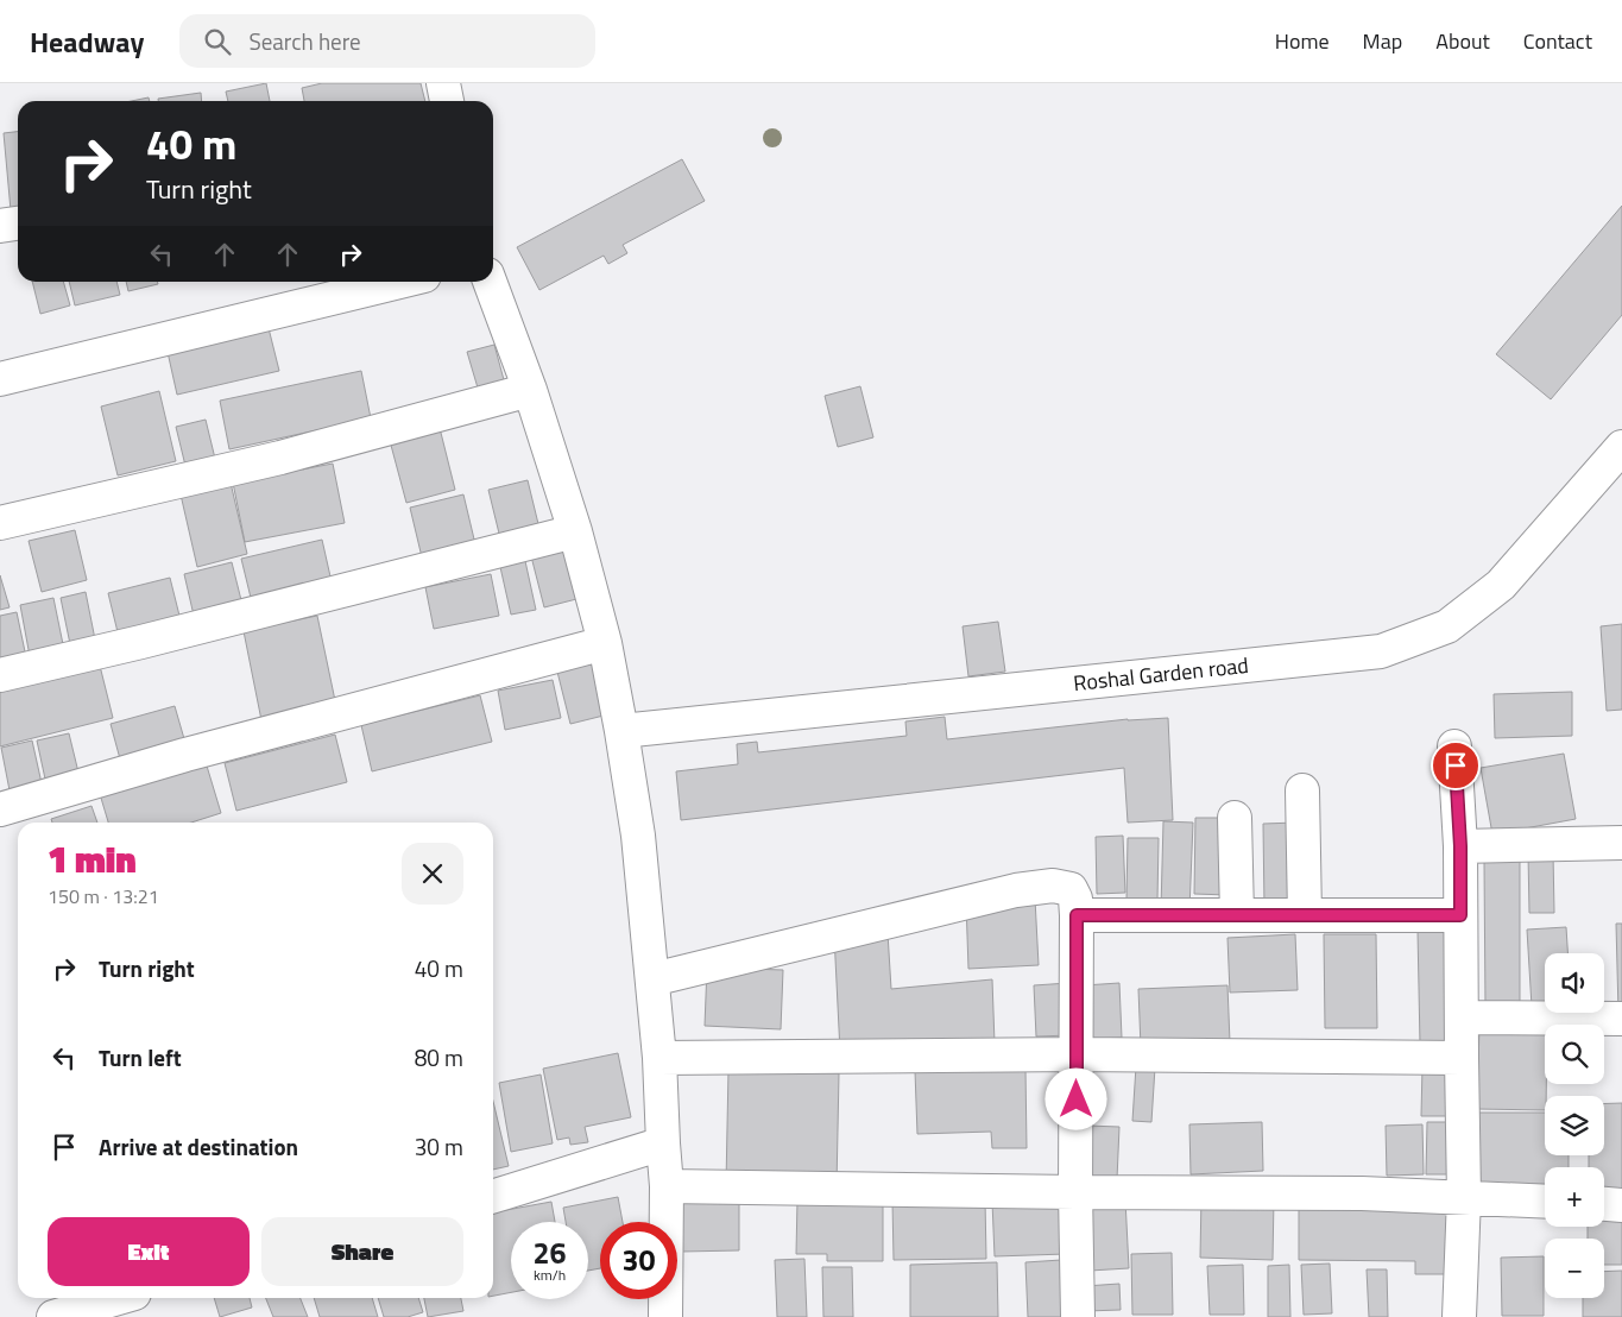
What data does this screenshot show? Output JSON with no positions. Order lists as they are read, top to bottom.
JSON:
{
  "streets": {
    "street": ["Roshal Garden road"]
  },
  "page": {
    "header": "Headway",
    "search": "Search here",
    "nav": [
      "Home",
      "Map",
      "About",
      "Contact"
    ],
    "turn": ["40 m", "Turn right"],
    "heading": ["1 min", "150 m · 13:21"],
    "list": [
      {
        "name": "Turn right",
        "value": "40 m"
      },
      {
        "name": "Turn left",
        "value": "80 m"
      },
      {
        "name": "Arrive at destination",
        "value": "30 m"
      }
    ],
    "map_buttons": ["+", "−"],
    "buttons": ["Exit", "Share"],
    "speed": "26 km/h",
    "limit": "30"
  }
}
